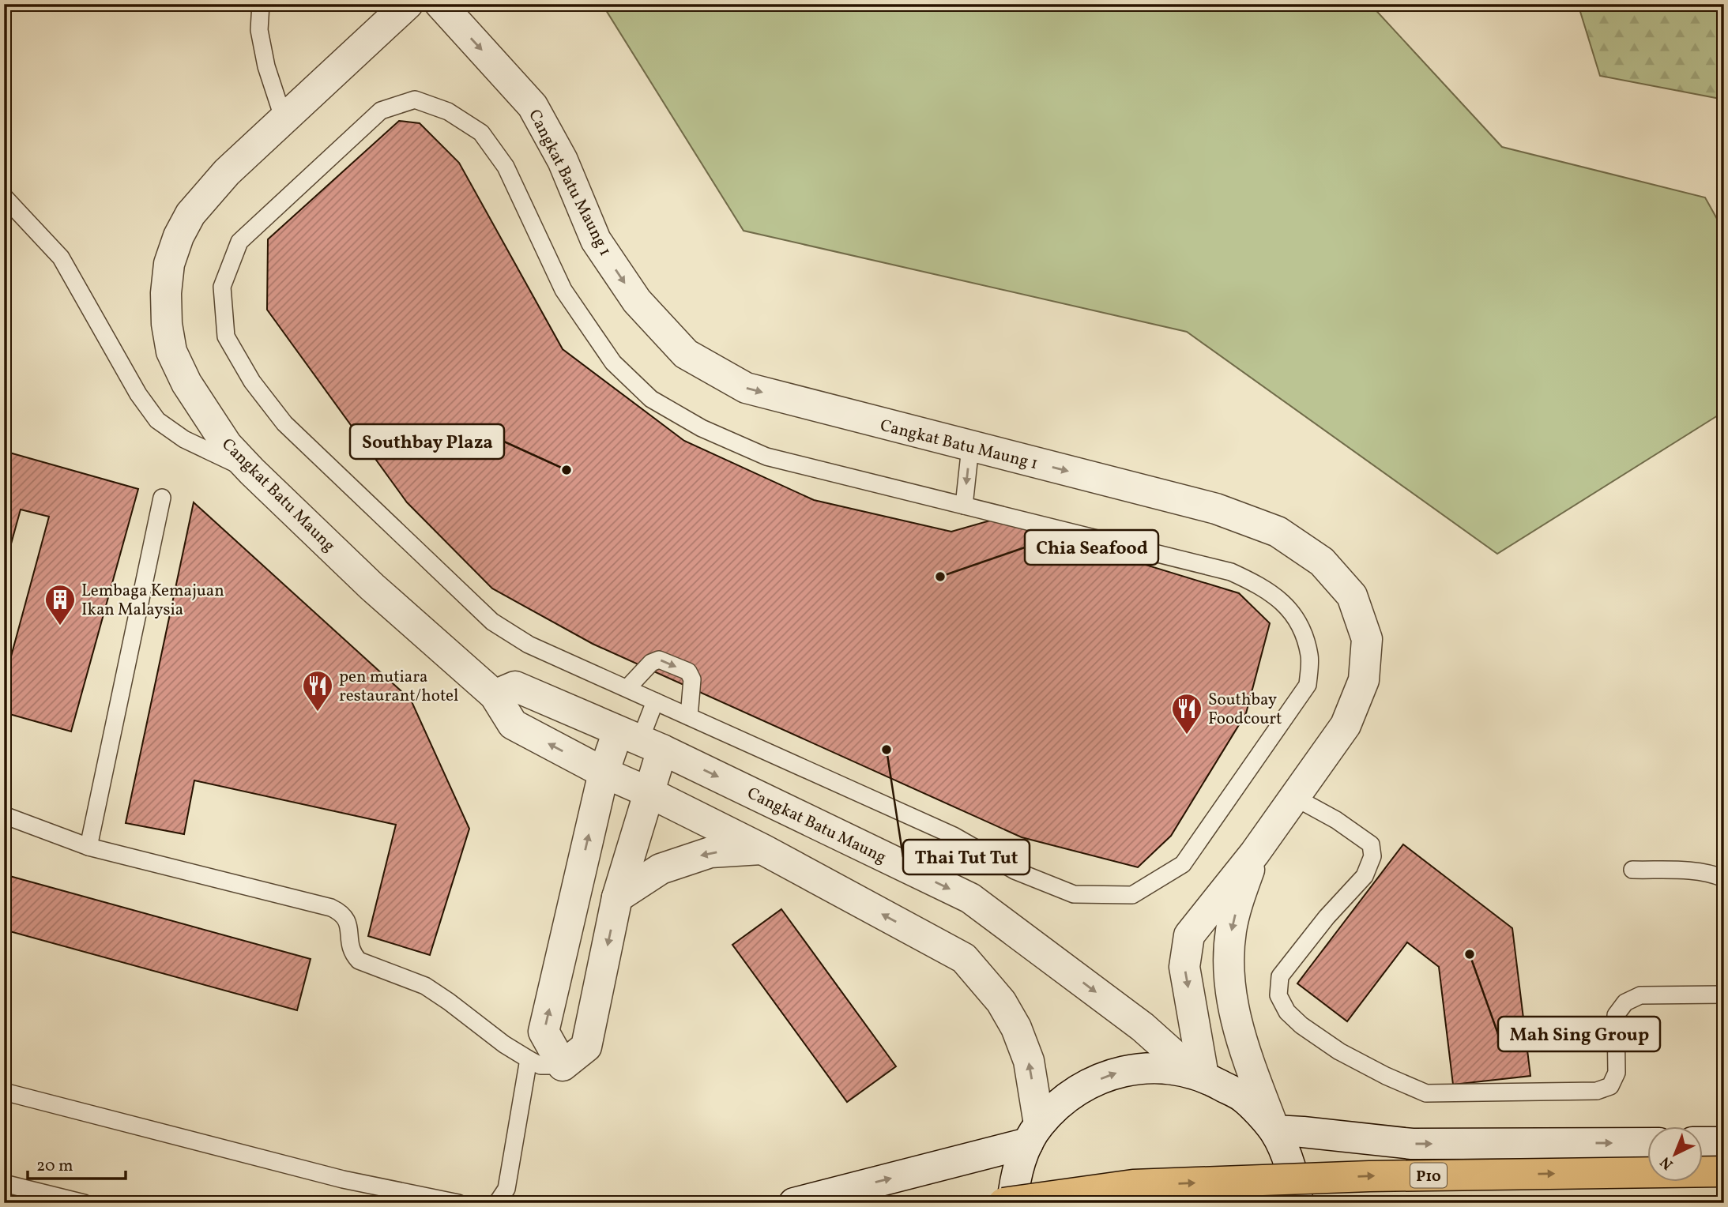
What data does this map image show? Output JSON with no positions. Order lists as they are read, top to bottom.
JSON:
{
  "streets": {
    "highway": ["P10"],
    "street": ["Cangkat Batu Maung 1", "Cangkat Batu Maung"]
  },
  "crossings": [
    ["Cangkat Batu Maung 1", "Cangkat Batu Maung"]
  ],
  "one_way": ["Cangkat Batu Maung 1"],
  "places": {
    "other": [
      "Southbay Plaza",
      "Chia Seafood",
      "Thai Tut Tut",
      "Mah Sing Group"
    ],
    "building": ["Lembaga Kemajuan Ikan Malaysia"],
    "restaurant": ["pen mutiara restaurant/hotel", "Southbay Foodcourt"]
  },
  "scale_bar": "20 m",
  "north": "bottom left"
}
